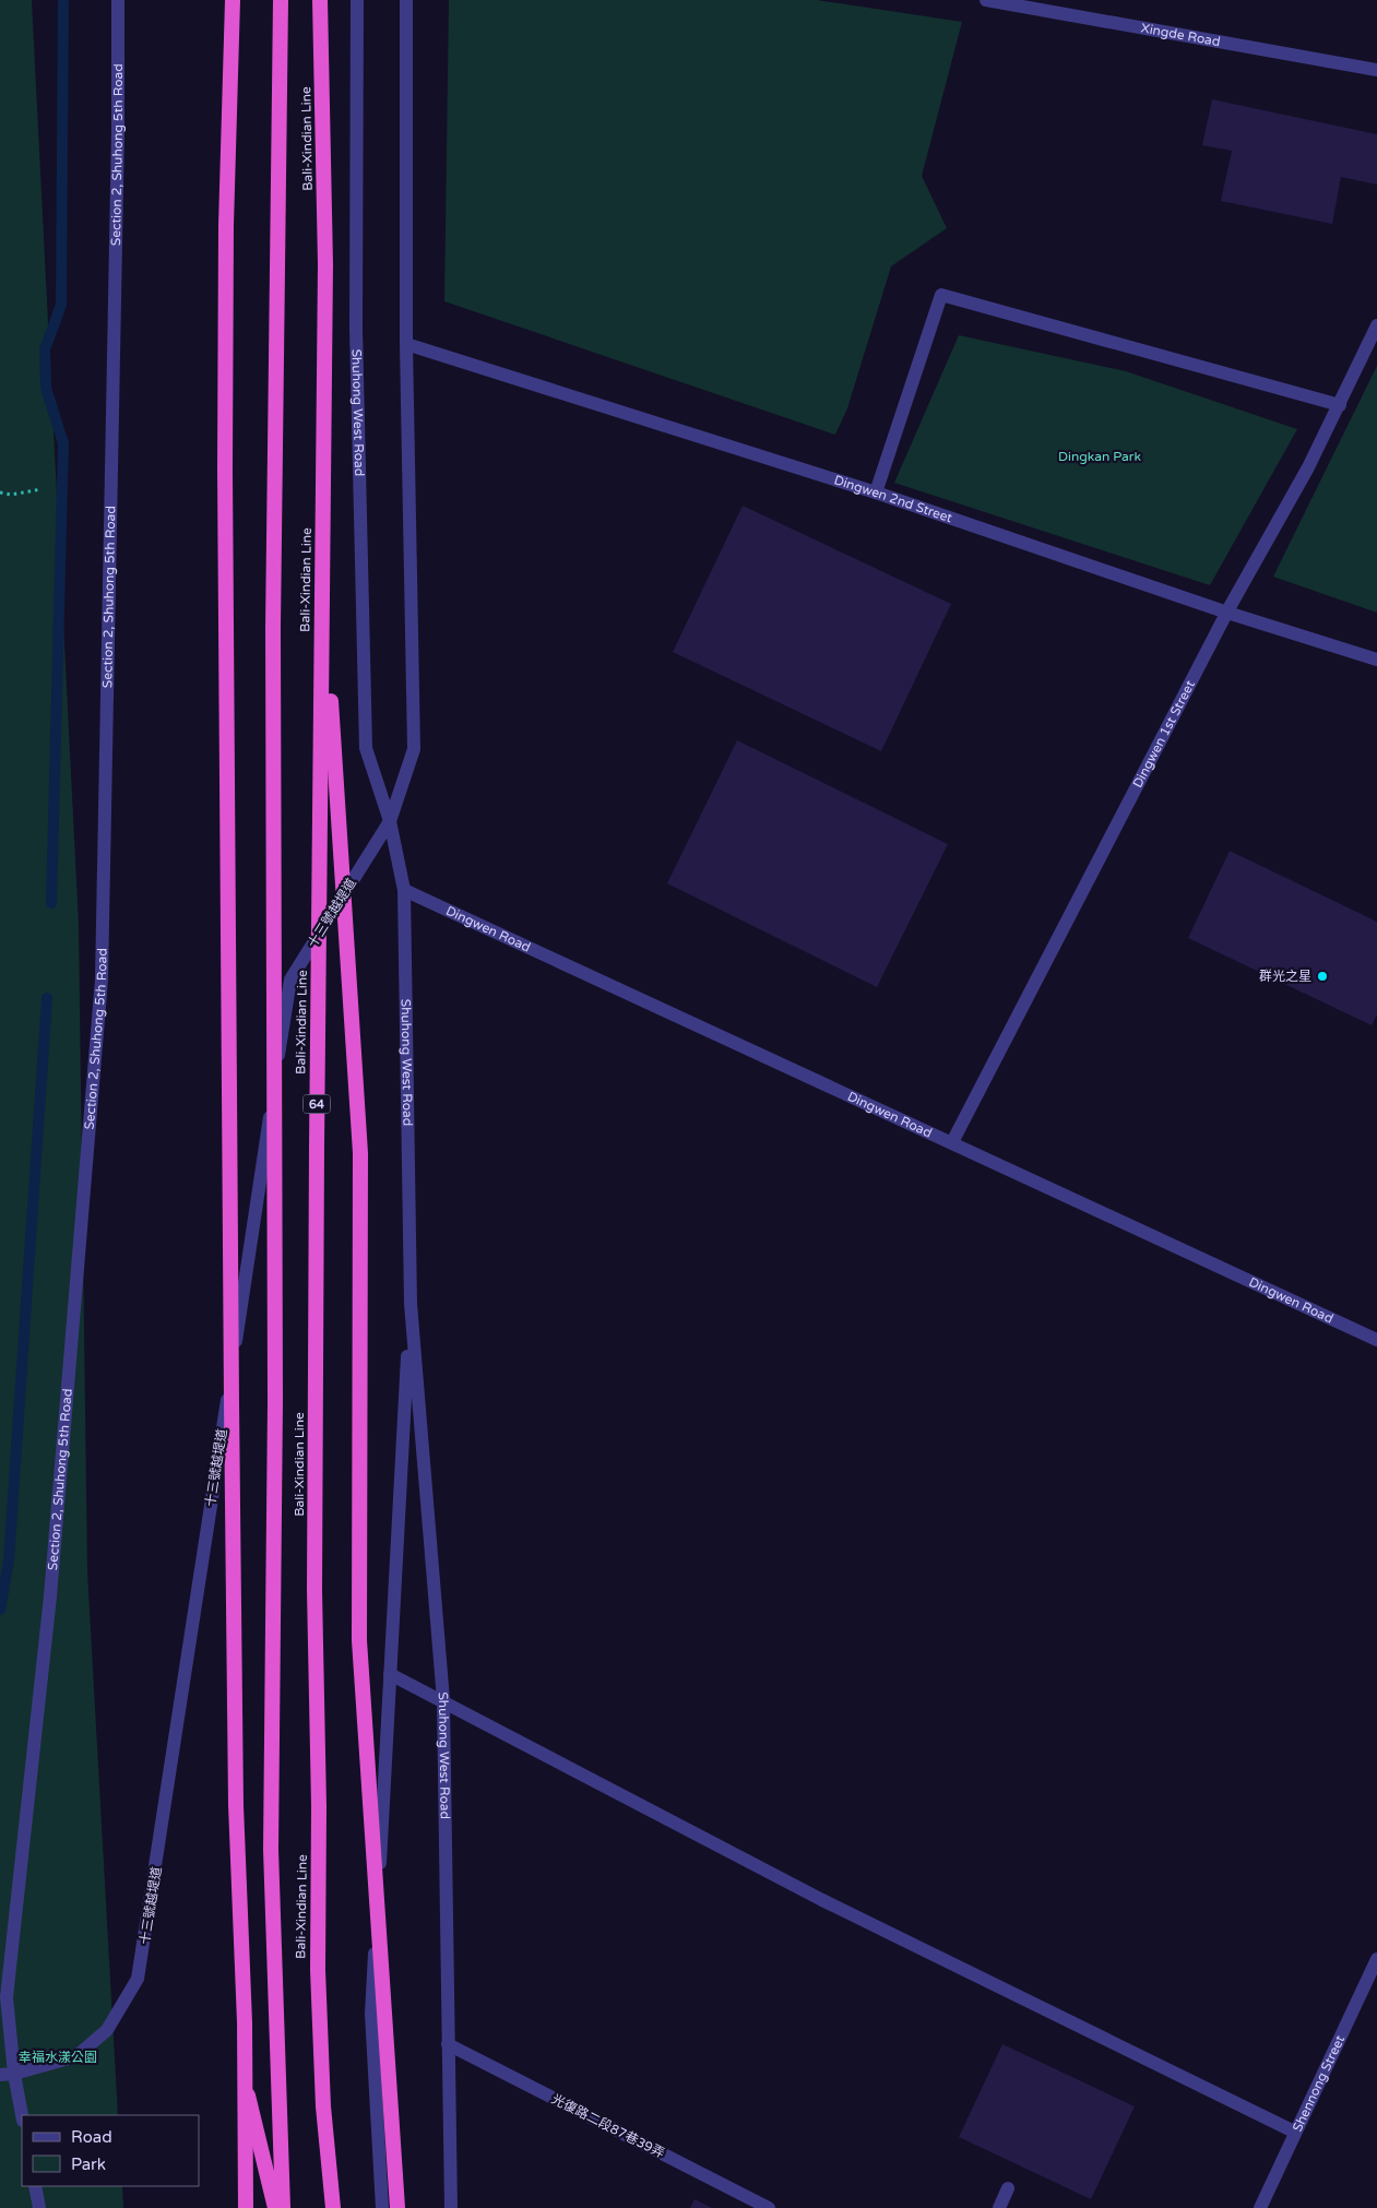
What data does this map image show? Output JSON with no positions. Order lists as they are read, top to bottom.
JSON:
{
  "streets": {
    "highway": ["Bali-Xindian Line", "64"],
    "street": [
      "Xingde Road",
      "Section 2, Shuhong 5th Road",
      "Shuhong West Road",
      "Dingwen 2nd Street",
      "Dingwen 1st Street",
      "十三號越堤道",
      "Dingwen Road",
      "Shennong Street",
      "光復路二段87巷39弄"
    ]
  },
  "crossings": [
    ["Section 2, Shuhong 5th Road", "十三號越堤道"],
    ["Shuhong West Road", "十三號越堤道"],
    ["Shuhong West Road", "Dingwen Road"],
    ["Shuhong West Road", "光復路二段87巷39弄"],
    ["Dingwen 2nd Street", "Dingwen 1st Street"],
    ["Dingwen 1st Street", "Dingwen Road"]
  ],
  "parks": ["Dingkan Park", "幸福水漾公園"],
  "places": ["群光之星"],
  "legend": ["Road", "Park"]
}
